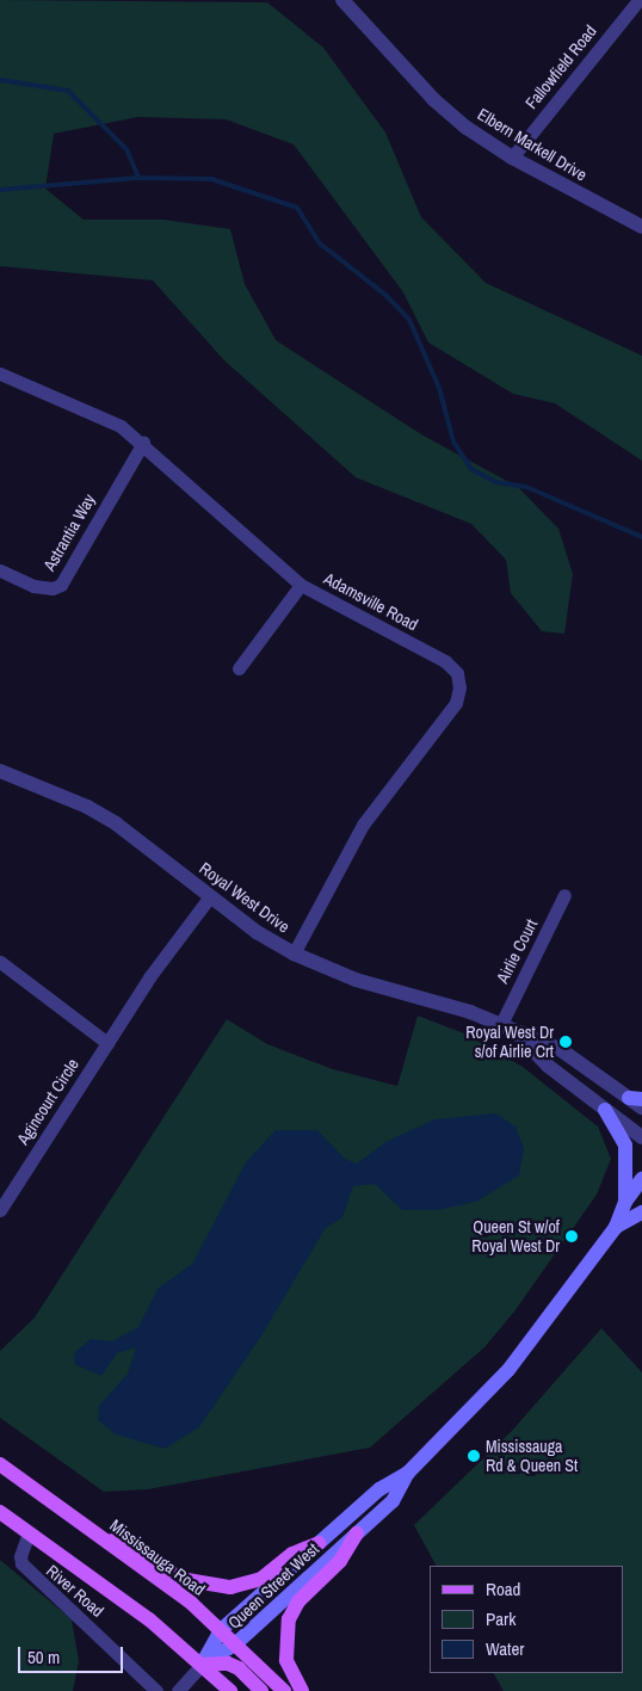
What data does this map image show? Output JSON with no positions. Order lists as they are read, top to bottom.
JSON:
{
  "streets": {
    "main road": ["Mississauga Road", "Queen Street West"],
    "street": [
      "Fallowfield Road",
      "Elbern Markell Drive",
      "Astrantia Way",
      "Adamsville Road",
      "Royal West Drive",
      "Airlie Court",
      "Agincourt Circle",
      "River Road"
    ]
  },
  "crossings": [
    ["Fallowfield Road", "Elbern Markell Drive"],
    ["Astrantia Way", "Adamsville Road"],
    ["Adamsville Road", "Royal West Drive"],
    ["Royal West Drive", "Airlie Court"],
    ["Royal West Drive", "Agincourt Circle"],
    ["Mississauga Road", "Queen Street West"]
  ],
  "places": ["Royal West Dr s/of Airlie Crt", "Queen St w/of Royal West Dr", "Mississauga Rd & Queen St"],
  "legend": ["Road", "Park", "Water"],
  "scale_bar": "50 m"
}
